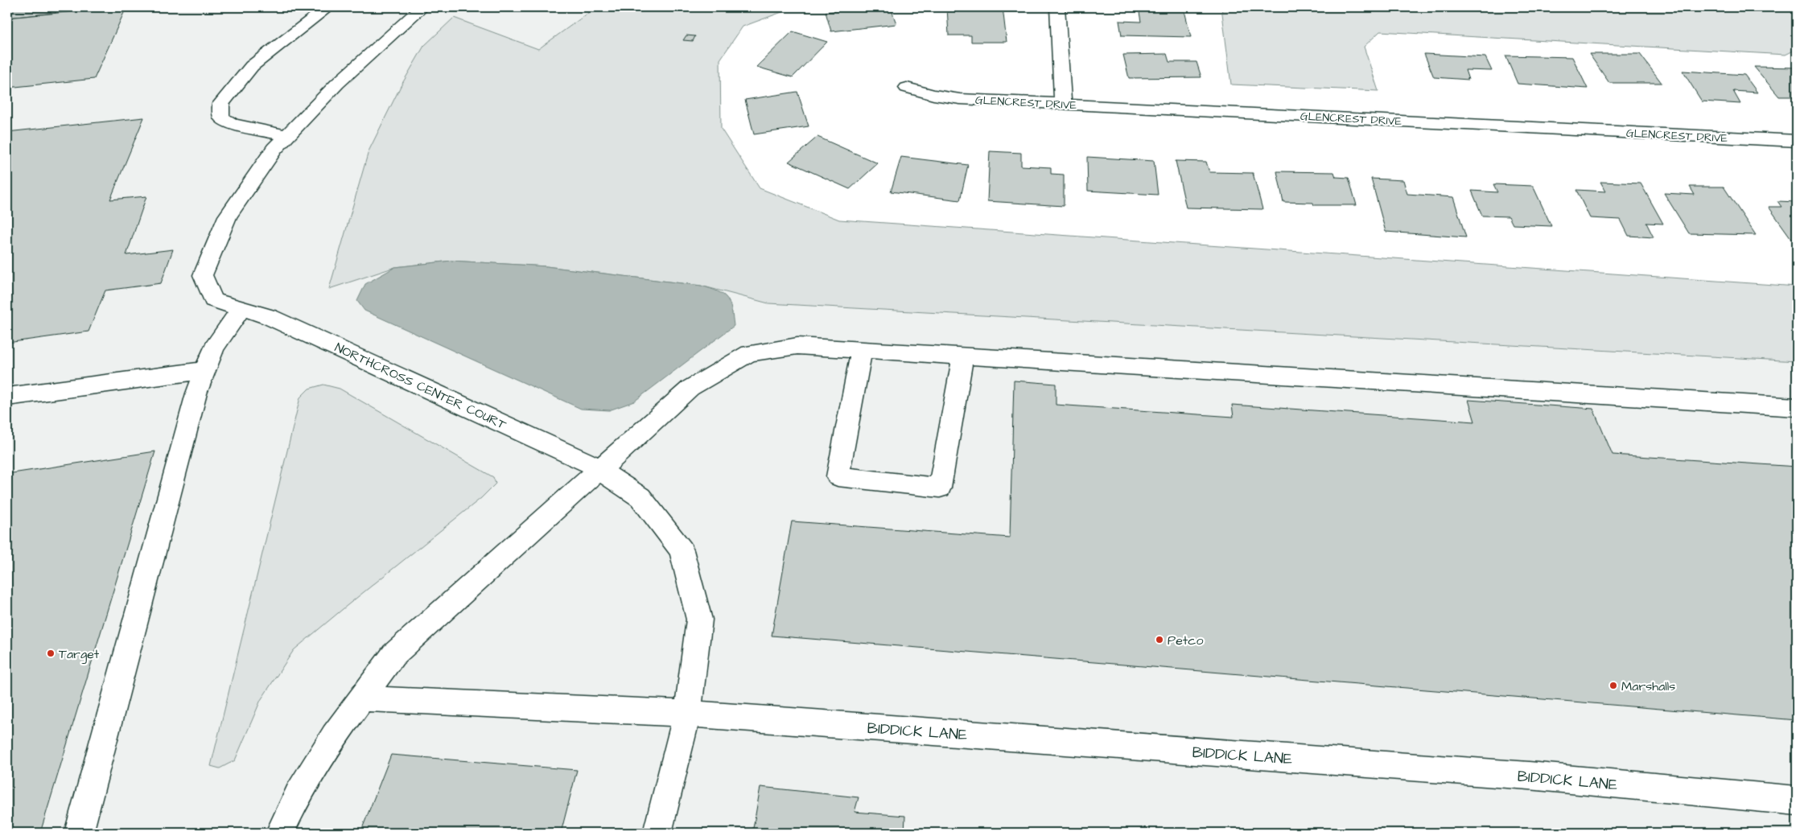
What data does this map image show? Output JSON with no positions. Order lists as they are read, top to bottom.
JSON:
{
  "streets": {
    "street": ["GLENCREST DRIVE", "NORTHCROSS CENTER COURT", "BIDDICK LANE"]
  },
  "crossings": [
    ["NORTHCROSS CENTER COURT", "BIDDICK LANE"]
  ],
  "places": ["Petco", "Target", "Marshalls"]
}
